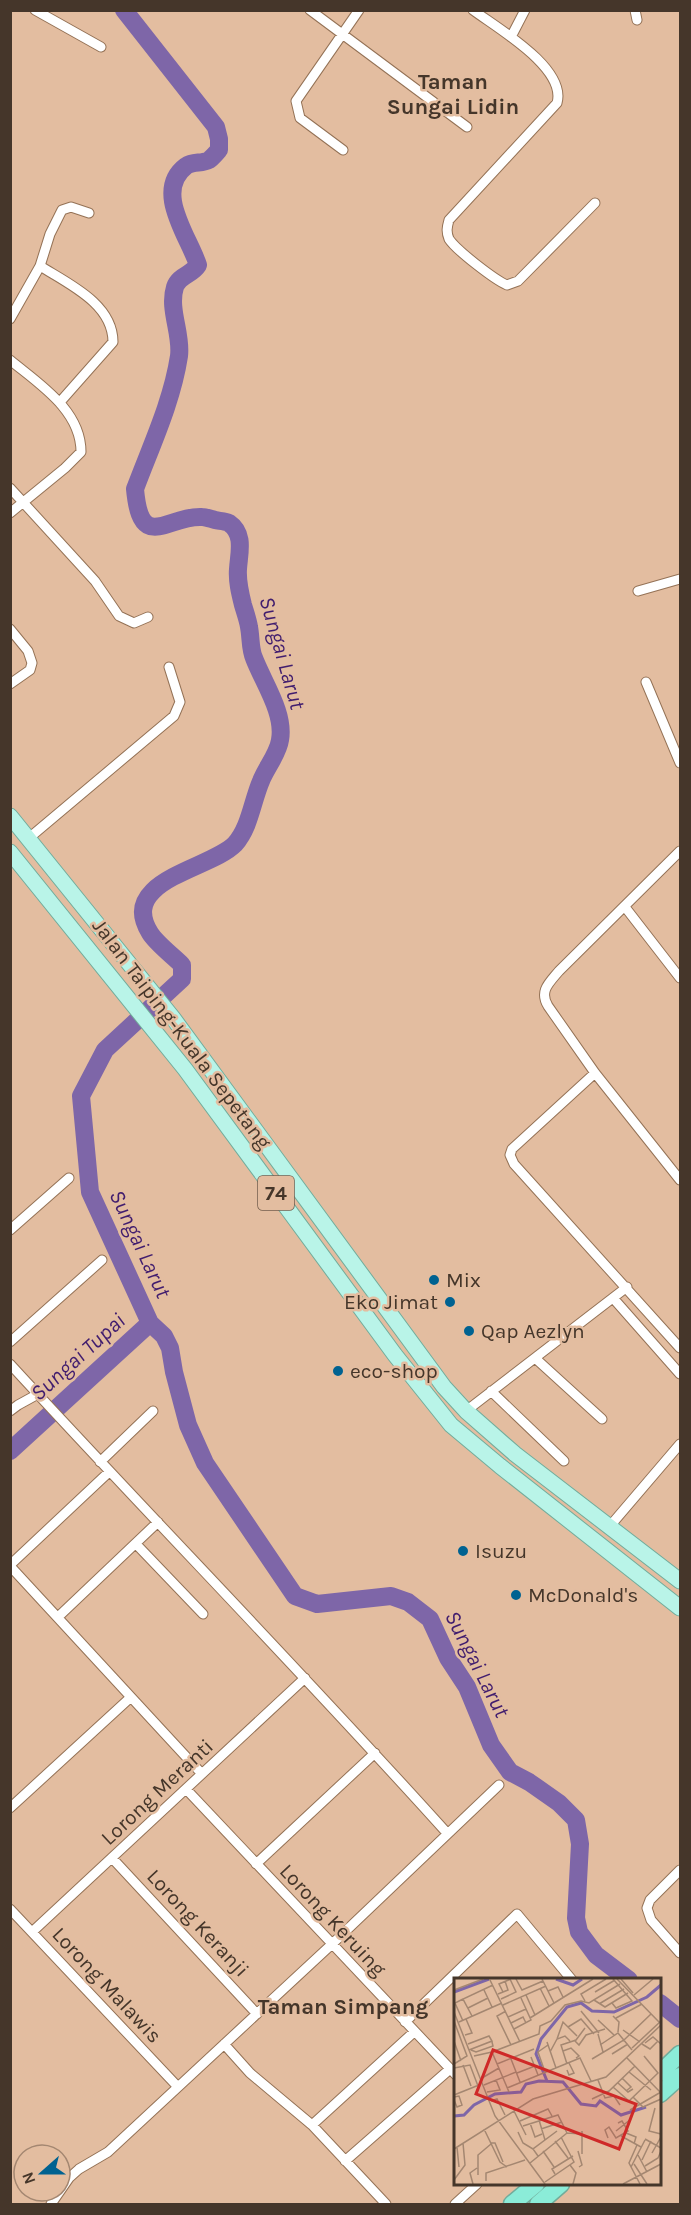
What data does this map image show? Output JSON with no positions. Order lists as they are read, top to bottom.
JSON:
{
  "streets": {
    "main road": ["Jalan Taiping-Kuala Sepetang", "74"],
    "street": [
      "Lorong Meranti",
      "Lorong Keruing",
      "Lorong Keranji",
      "Lorong Malawis"
    ]
  },
  "crossings": [
    ["Lorong Meranti", "Lorong Keruing"],
    ["Lorong Meranti", "Lorong Keranji"],
    ["Lorong Meranti", "Lorong Malawis"]
  ],
  "districts": ["Taman Sungai Lidin", "Taman Simpang"],
  "water": ["Sungai Larut", "Sungai Tupai"],
  "places": [
    "Mix",
    "Eko Jimat",
    "Qap Aezlyn",
    "eco-shop",
    "Isuzu",
    "McDonald's"
  ],
  "north": "left"
}
